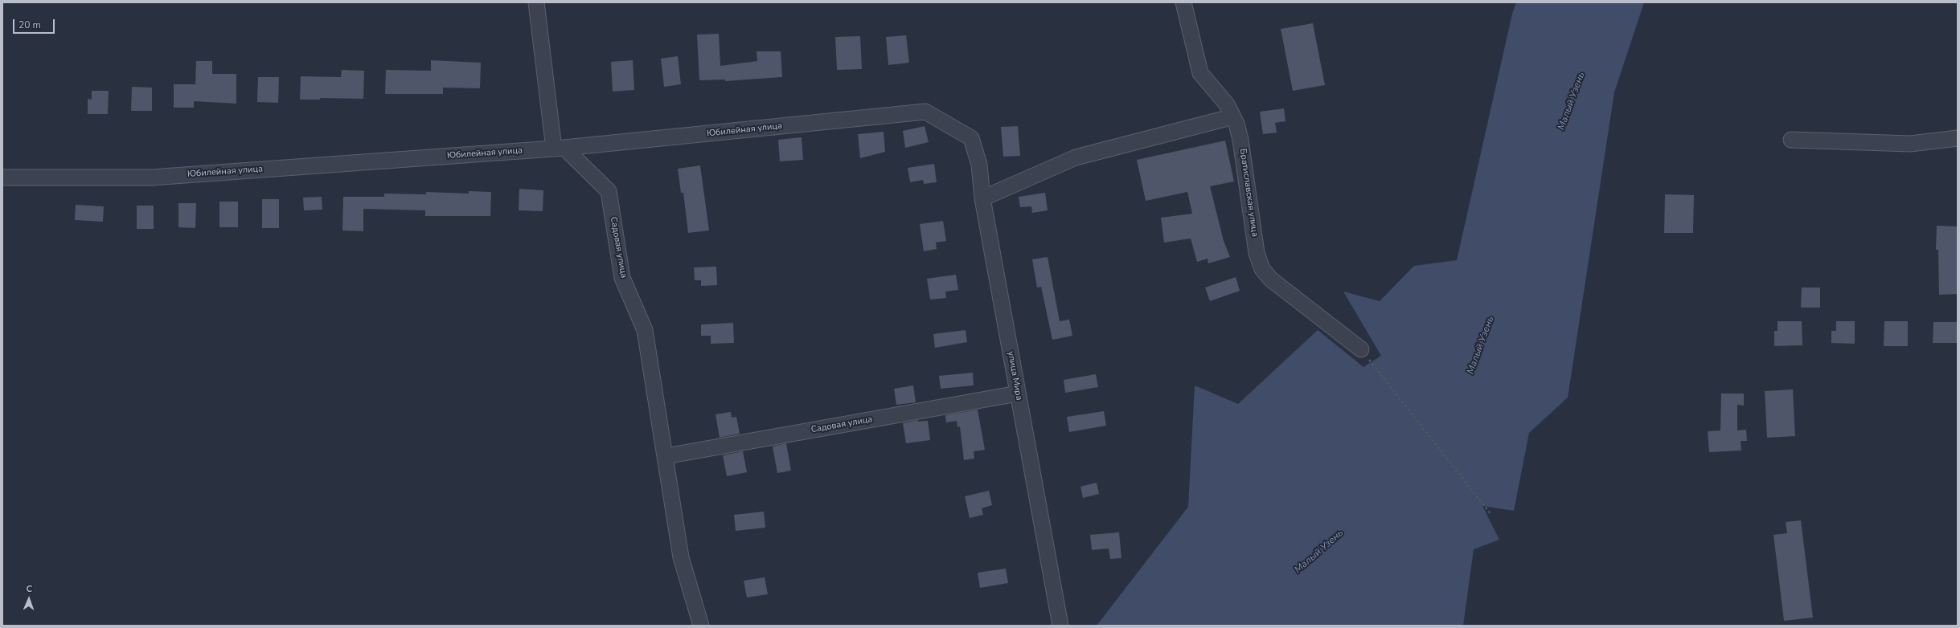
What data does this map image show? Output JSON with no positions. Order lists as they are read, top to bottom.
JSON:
{
  "streets": {
    "street": [
      "Юбилейная улица",
      "Братиславская улица",
      "Садовая улица",
      "улица Мира"
    ]
  },
  "crossings": [
    ["Юбилейная улица", "Садовая улица"],
    ["Юбилейная улица", "улица Мира"],
    ["Садовая улица", "улица Мира"]
  ],
  "water": ["Малый Узень"],
  "scale_bar": "20 m",
  "north": "top"
}
